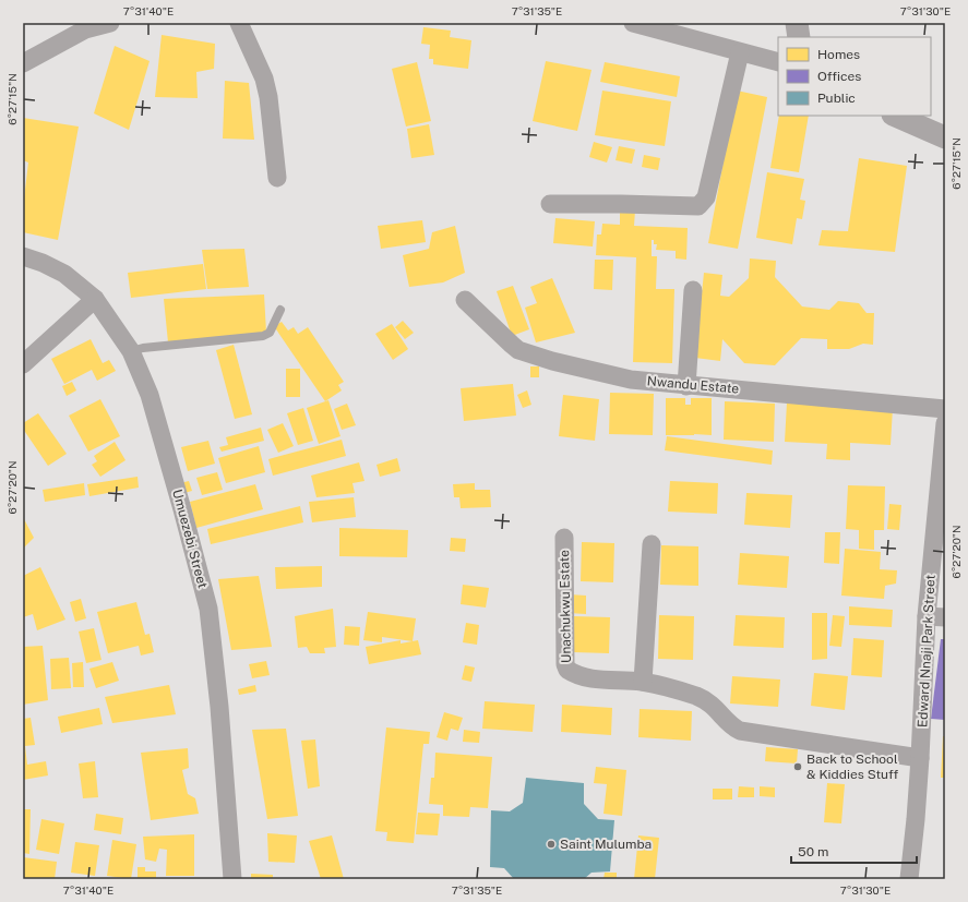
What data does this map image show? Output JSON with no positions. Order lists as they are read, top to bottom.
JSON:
{
  "streets": {
    "street": [
      "Nwandu Estate",
      "Umuezebi Street",
      "Unachukwu Estate",
      "Edward Nnaji Park Street"
    ]
  },
  "crossings": [
    ["Unachukwu Estate", "Edward Nnaji Park Street"]
  ],
  "places": ["Back to School & Kiddies Stuff", "Saint Mulumba"],
  "legend": ["Homes", "Offices", "Public"],
  "scale_bar": "50 m",
  "coordinates": [
    "7°31'40\"E",
    "7°31'35\"E",
    "7°31'30\"E",
    "6°27'15\"N",
    "6°27'20\"N"
  ]
}
